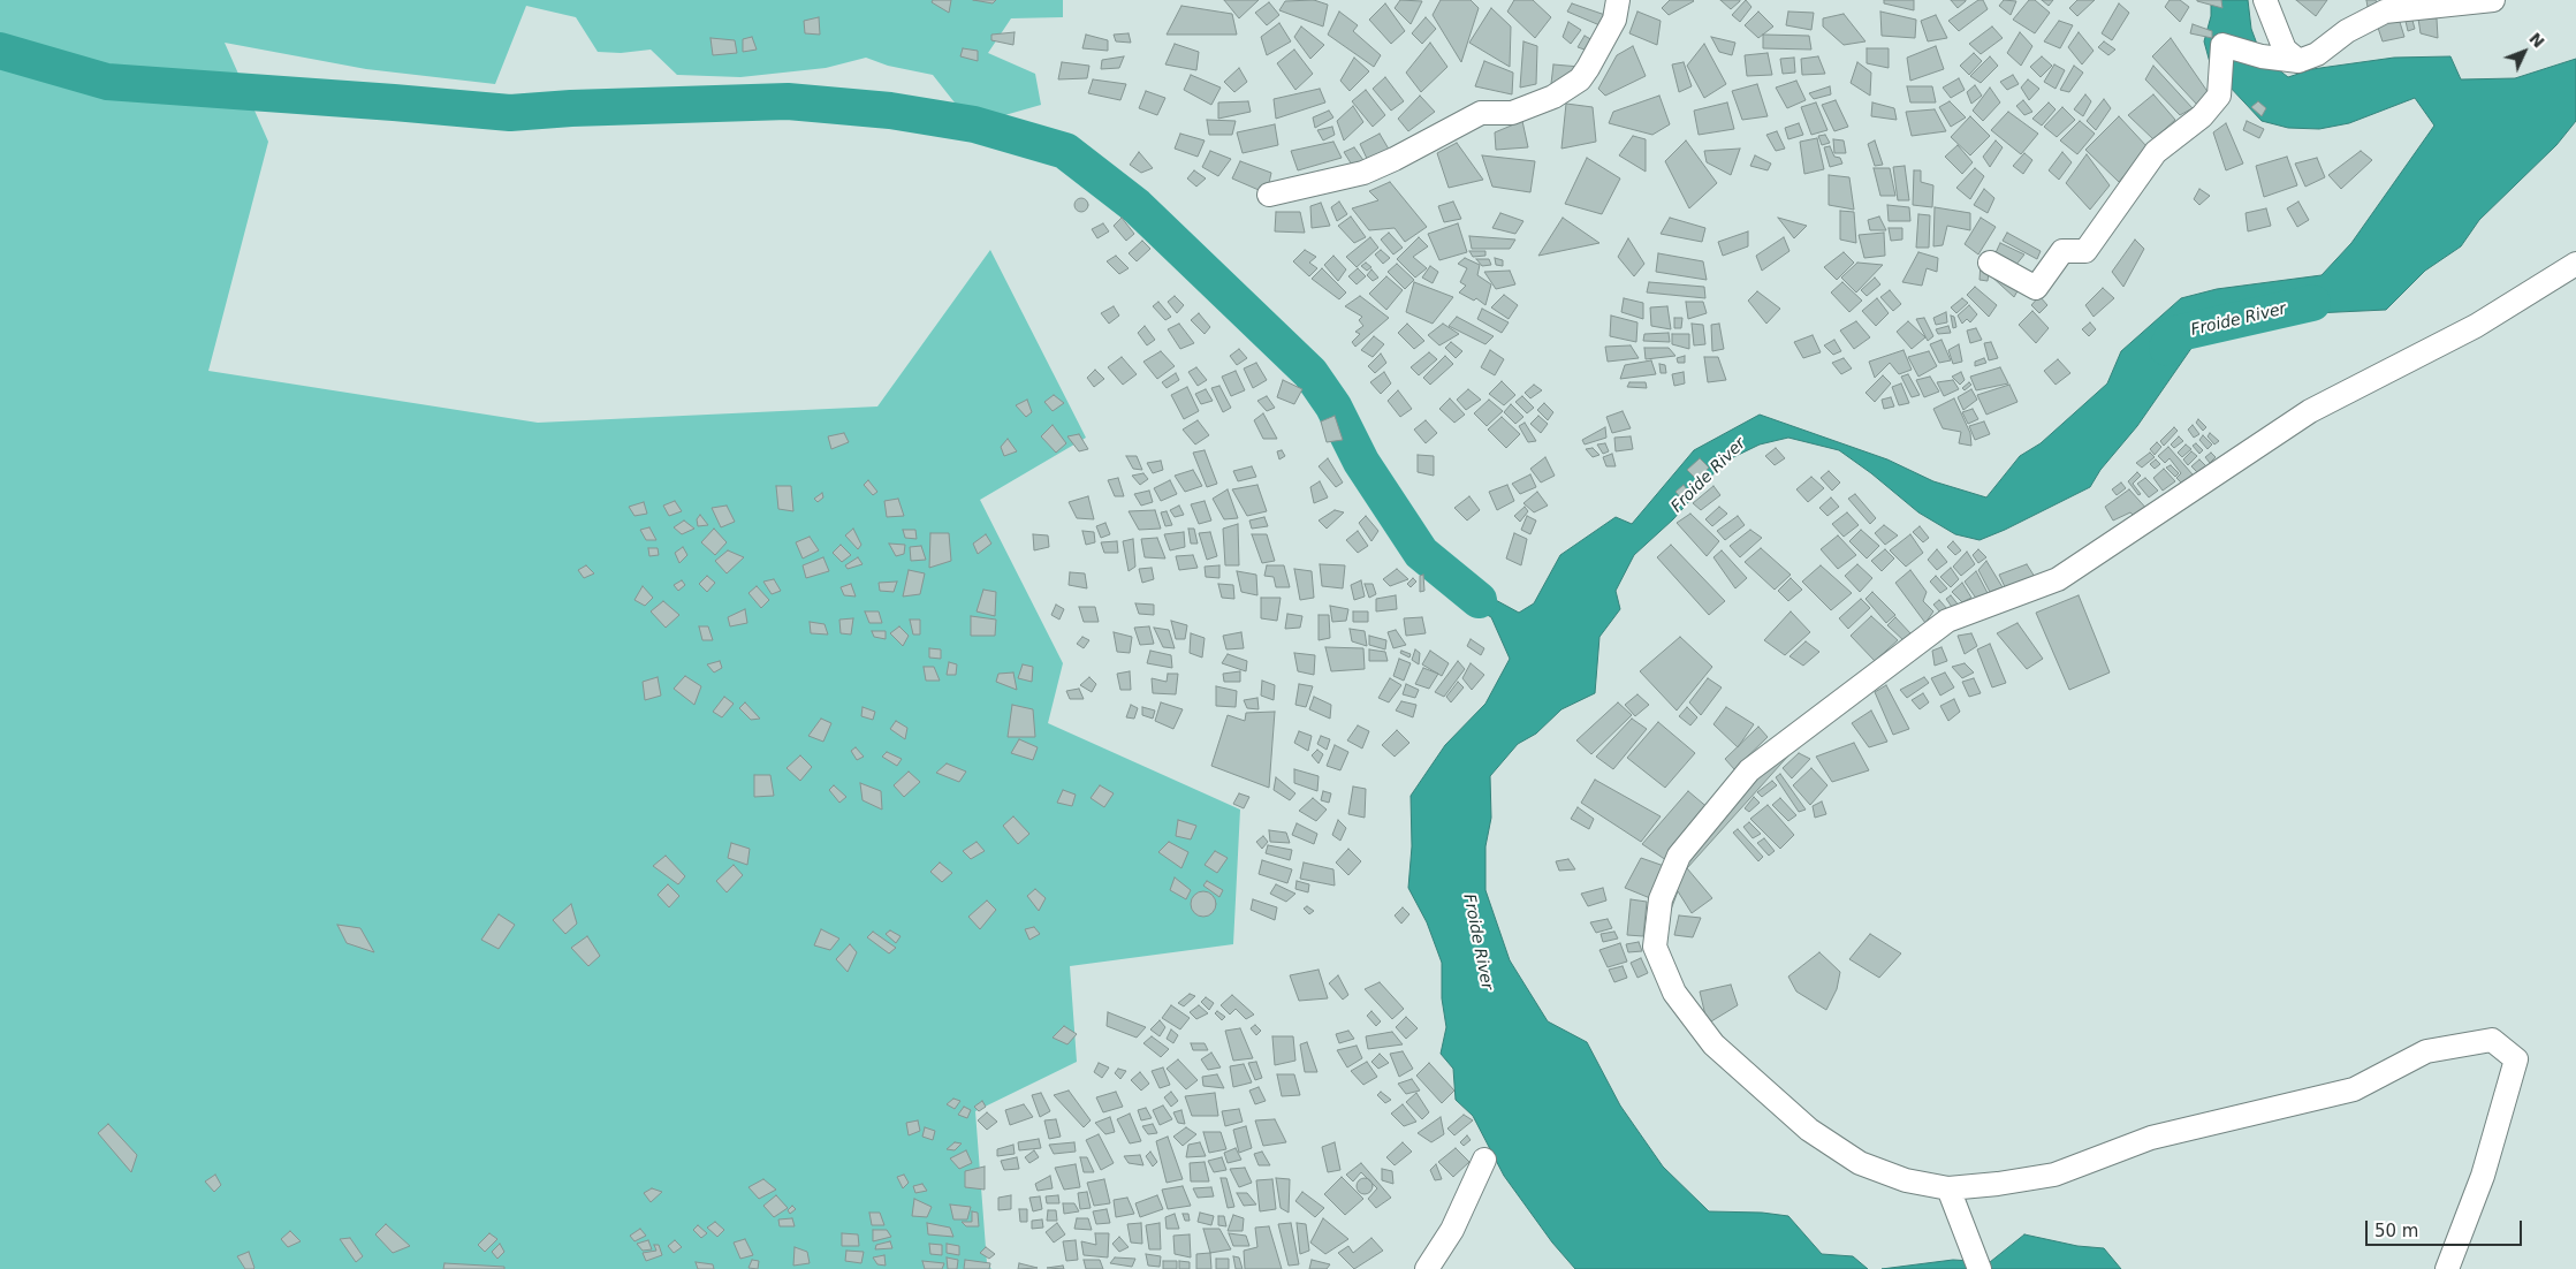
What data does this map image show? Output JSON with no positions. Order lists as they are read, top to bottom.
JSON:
{
  "water": ["Froide River"],
  "scale_bar": "50 m",
  "north": "top right"
}
